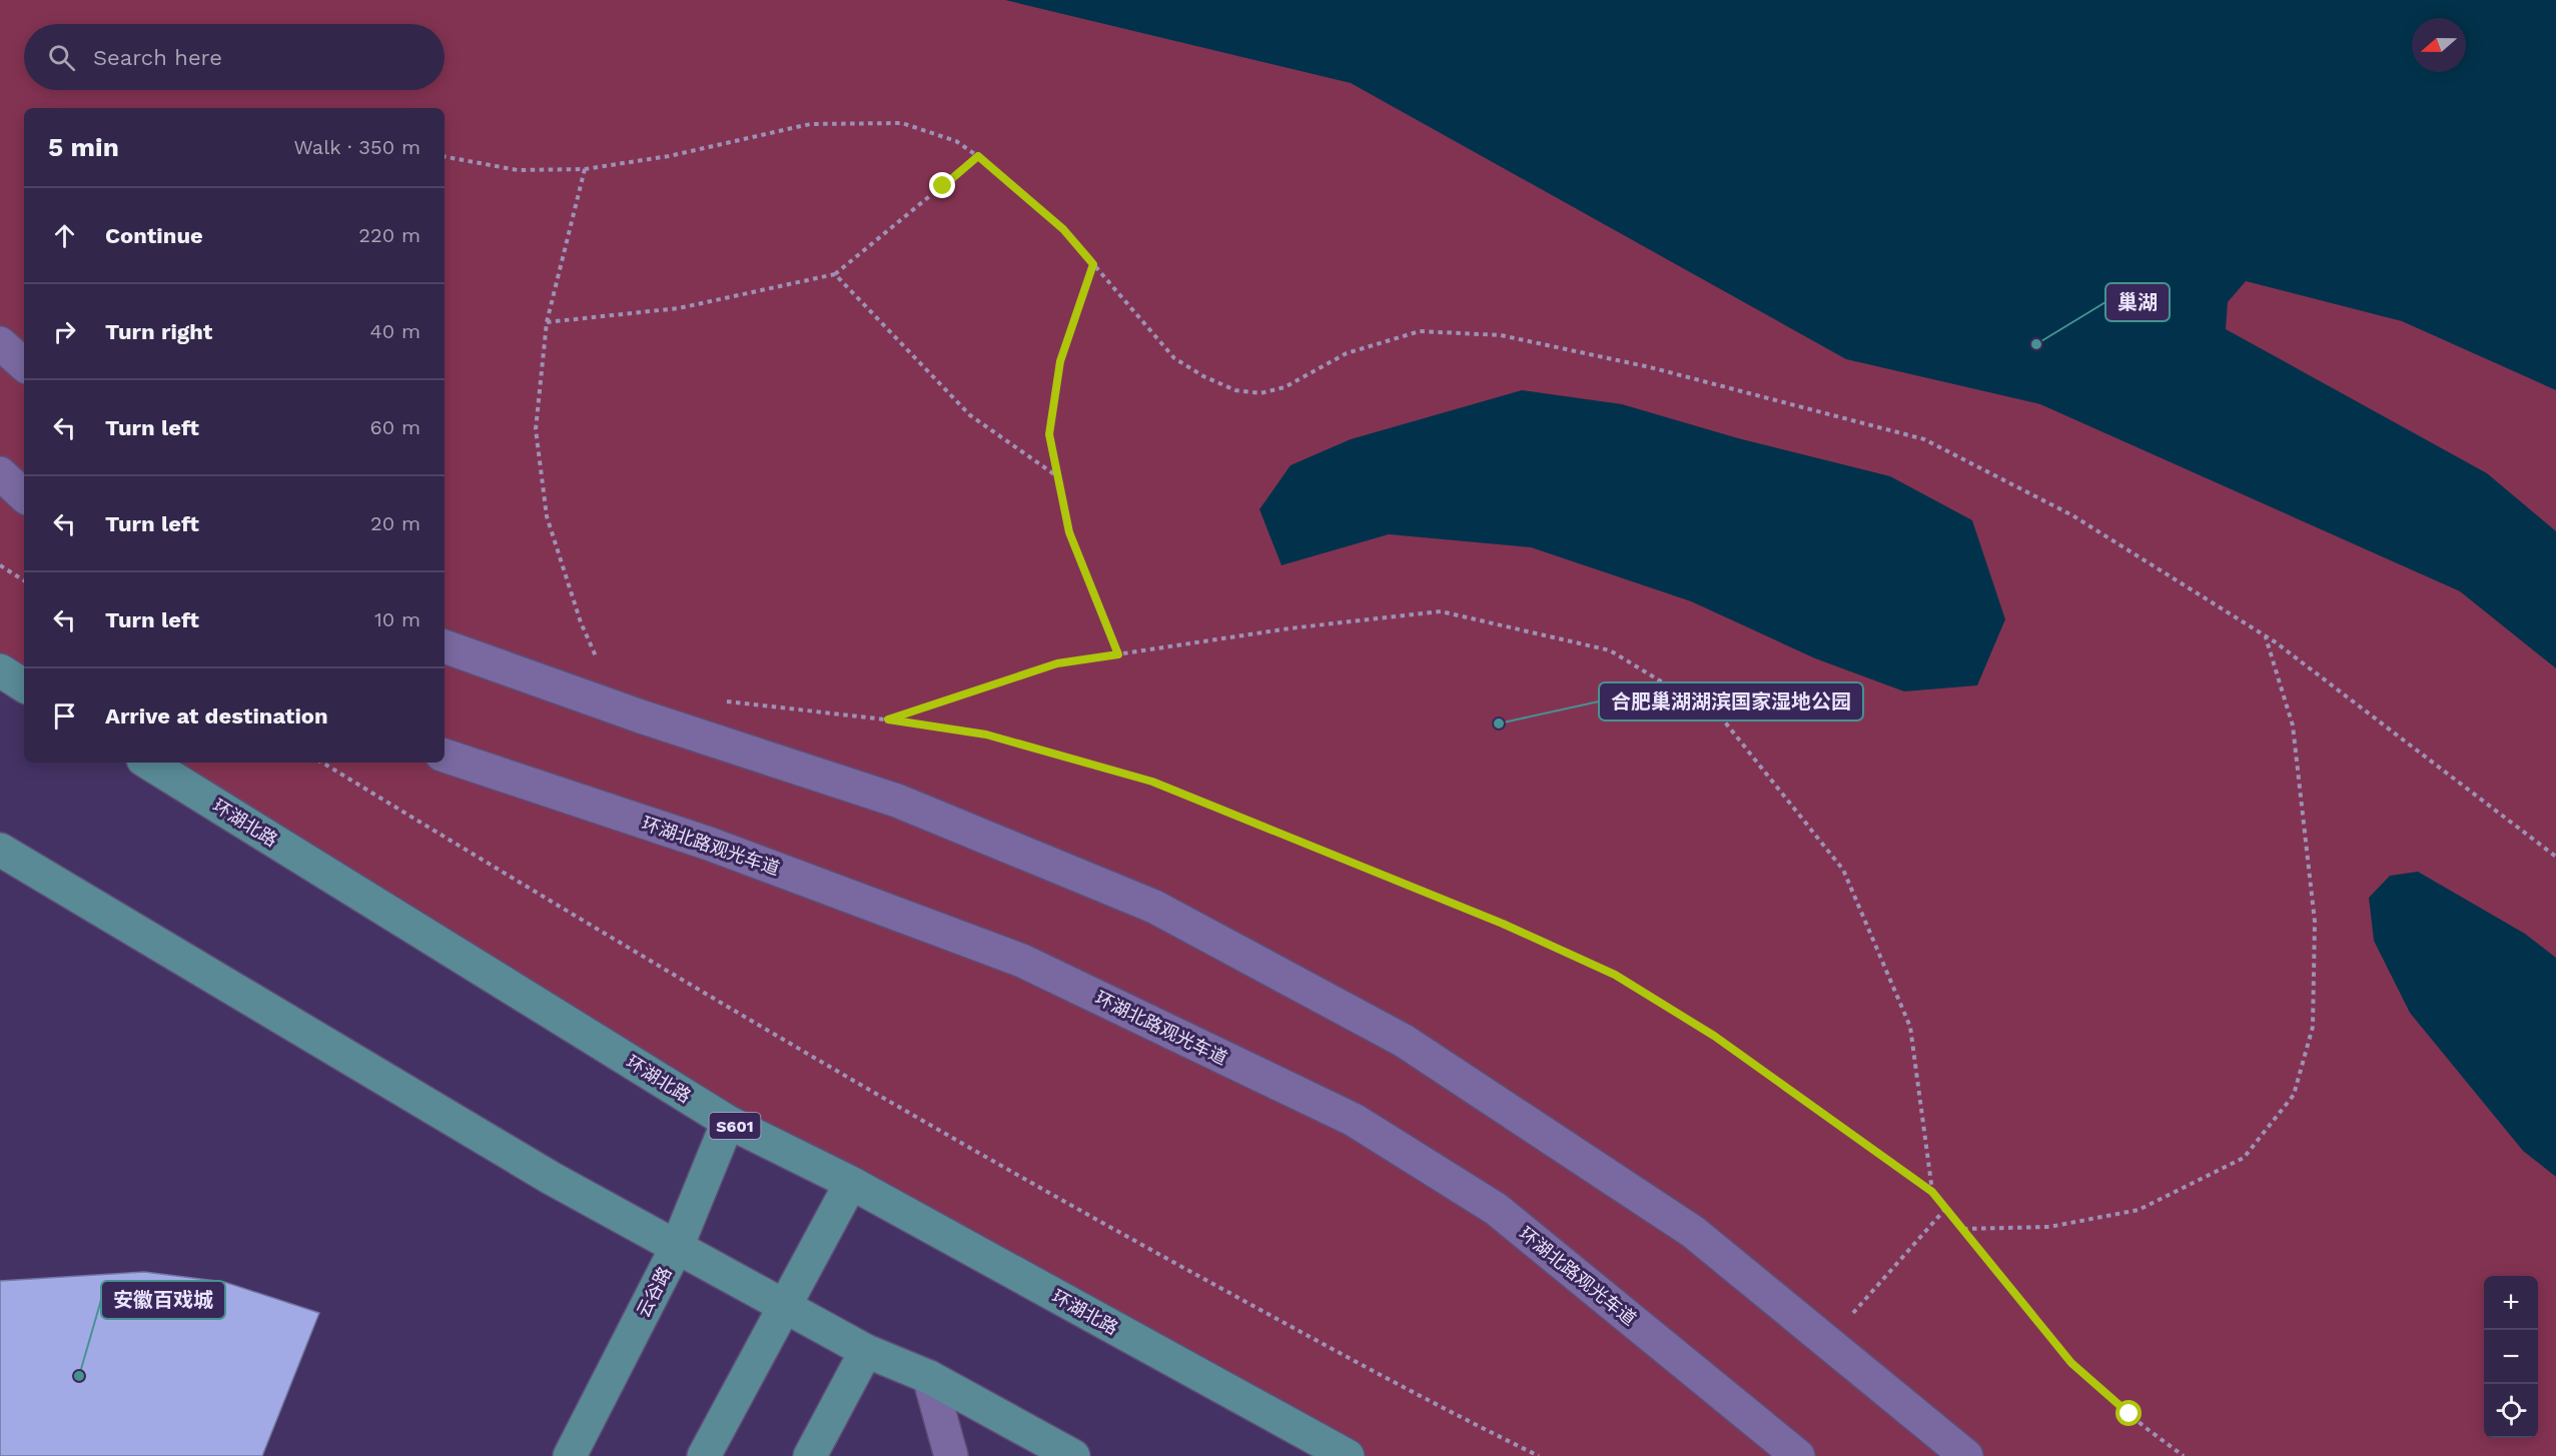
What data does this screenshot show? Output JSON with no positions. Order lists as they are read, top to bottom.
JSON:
{
  "streets": {
    "main road": ["环湖北路", "S601", "云谷路"],
    "street": ["环湖北路观光车道"]
  },
  "crossings": [
    ["环湖北路", "云谷路"]
  ],
  "places": ["巢湖", "合肥巢湖湖滨国家湿地公园", "安徽百戏城"],
  "north": "left",
  "page": {
    "search": "Search here",
    "heading": ["5 min", "Walk · 350 m"],
    "list": [
      ["Continue", "220 m"],
      ["Turn right", "40 m"],
      ["Turn left", "60 m"],
      ["Turn left", "20 m"],
      ["Turn left", "10 m"],
      "Arrive at destination"
    ],
    "map_buttons": ["+", "−"]
  }
}
